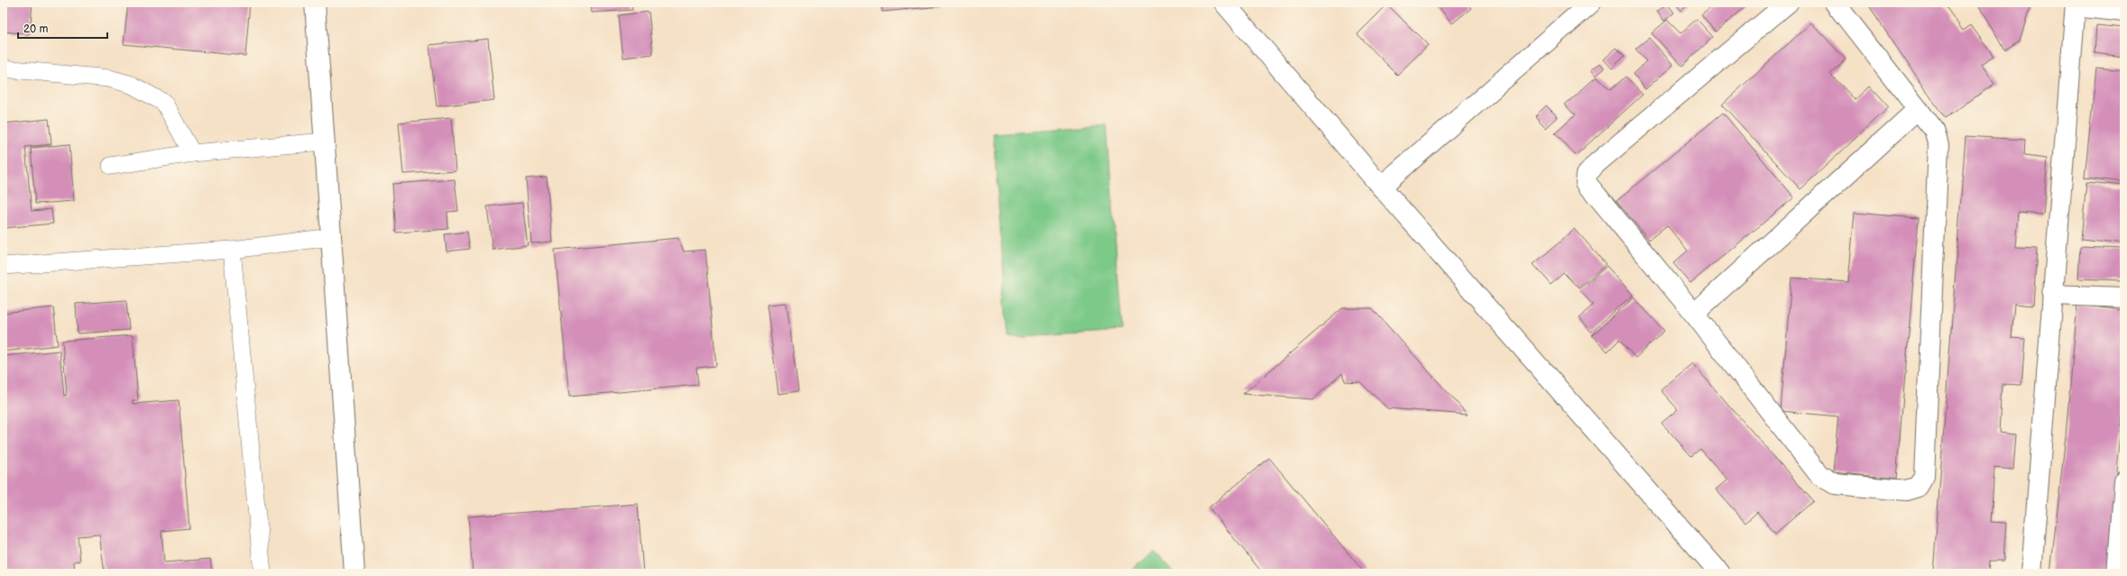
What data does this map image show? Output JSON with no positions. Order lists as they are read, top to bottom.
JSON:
{
  "scale_bar": "20 m"
}
